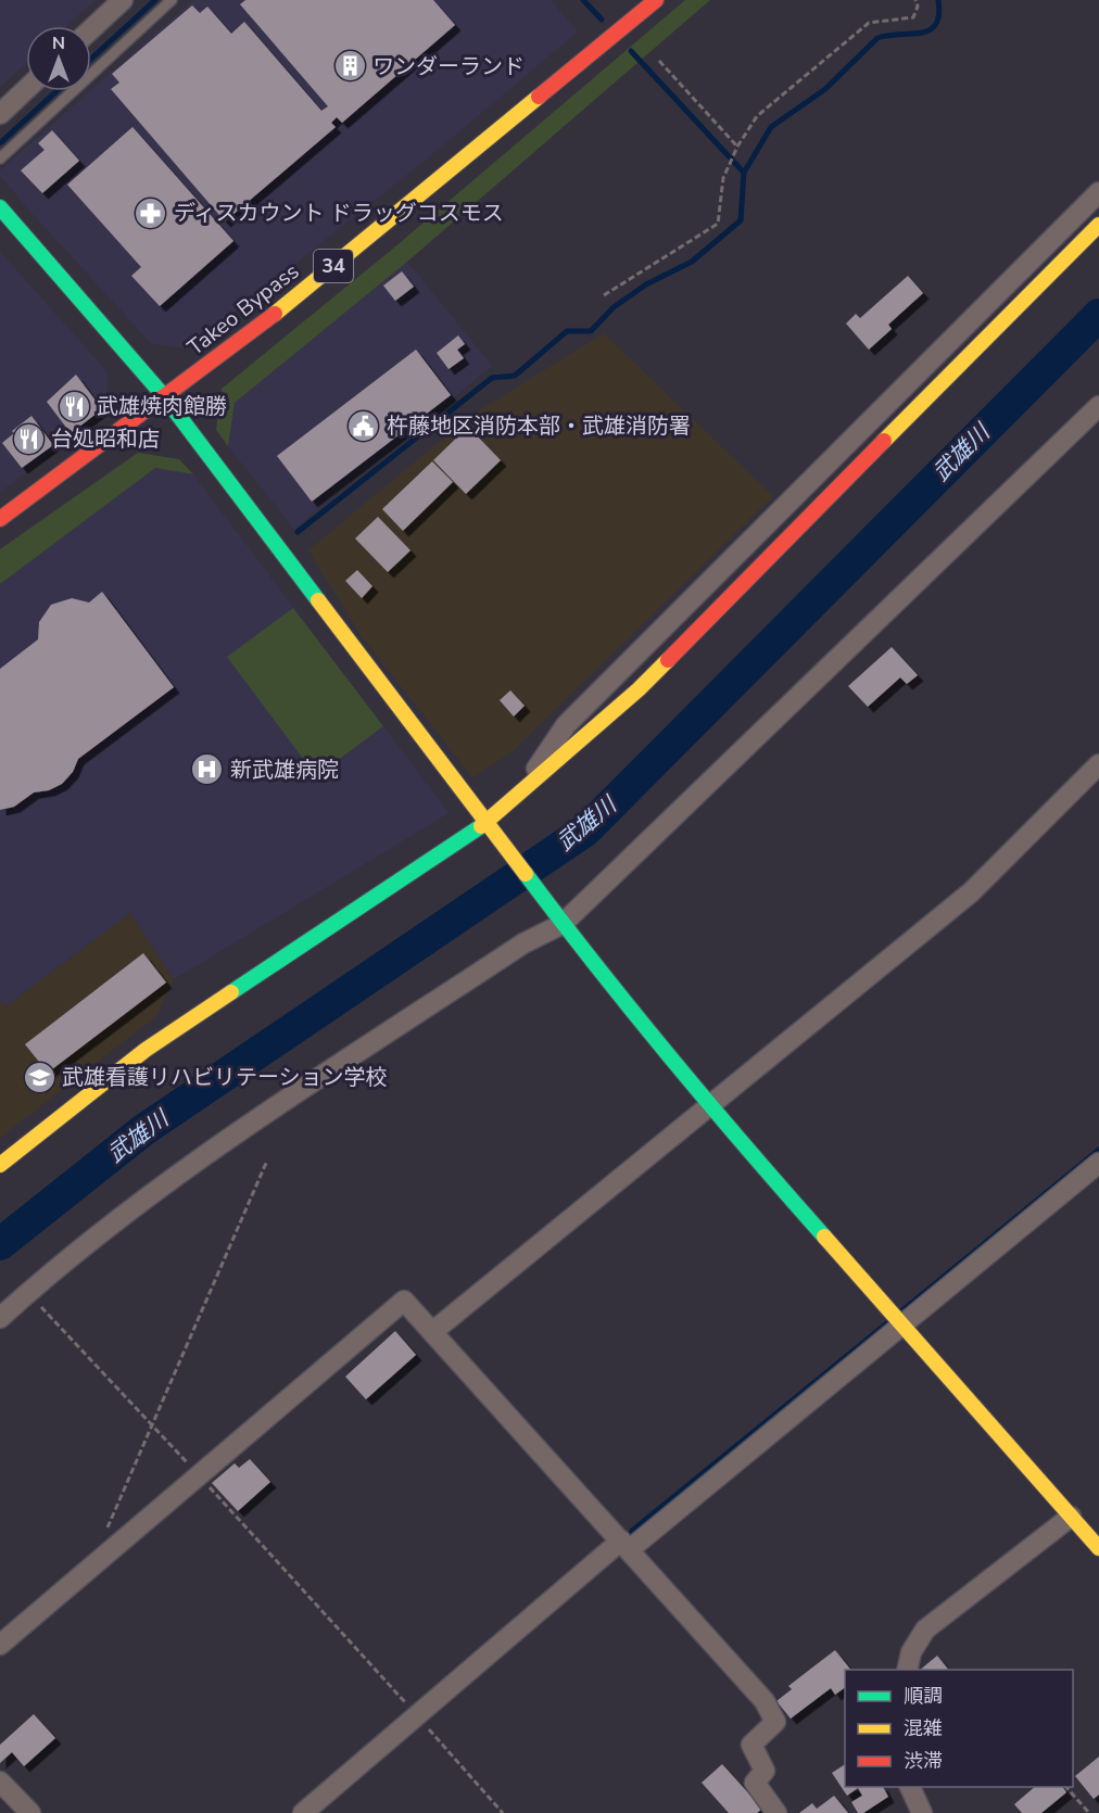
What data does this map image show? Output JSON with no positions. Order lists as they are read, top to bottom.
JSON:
{
  "streets": {
    "main road": ["34", "Takeo Bypass"]
  },
  "water": ["武雄川"],
  "places": {
    "building": ["ワンダーランド"],
    "pharmacy": ["ディスカウント ドラッグコスモス"],
    "restaurant": ["武雄焼肉館勝", "台処昭和店"],
    "public building": ["杵藤地区消防本部・武雄消防署"],
    "hospital": ["新武雄病院"],
    "school or university": ["武雄看護リハビリテーション学校"]
  },
  "legend": ["順調", "混雑", "渋滞"],
  "north": "top"
}
